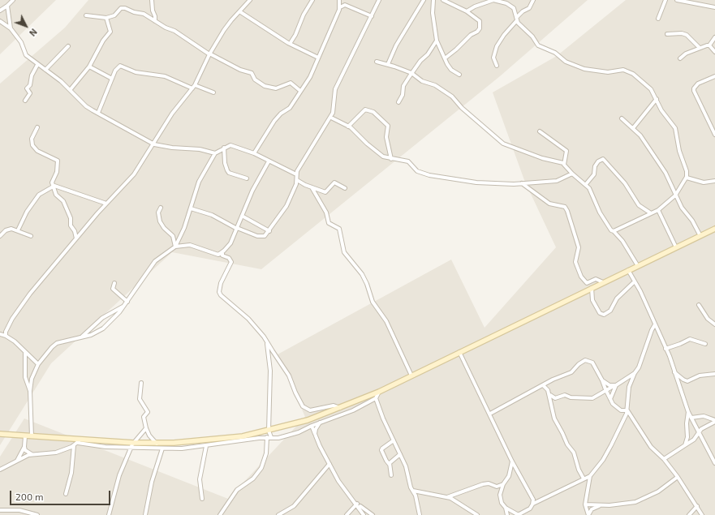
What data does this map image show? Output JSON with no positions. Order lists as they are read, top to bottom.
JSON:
{
  "scale_bar": "200 m",
  "north": "bottom right"
}
